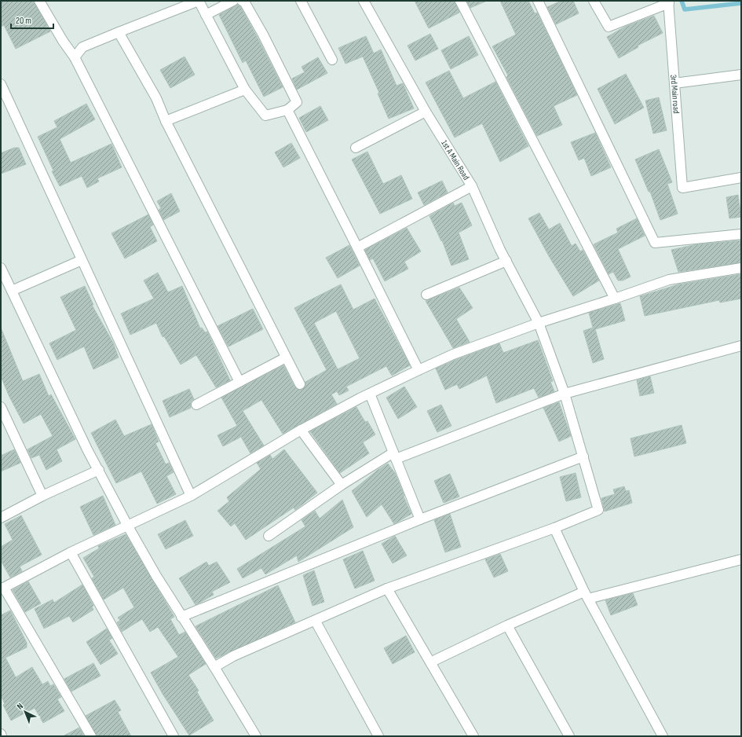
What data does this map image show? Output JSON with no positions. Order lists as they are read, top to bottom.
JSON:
{
  "streets": {
    "street": ["3rd Main road", "1st A Main Road"]
  },
  "scale_bar": "20 m",
  "north": "top left"
}
